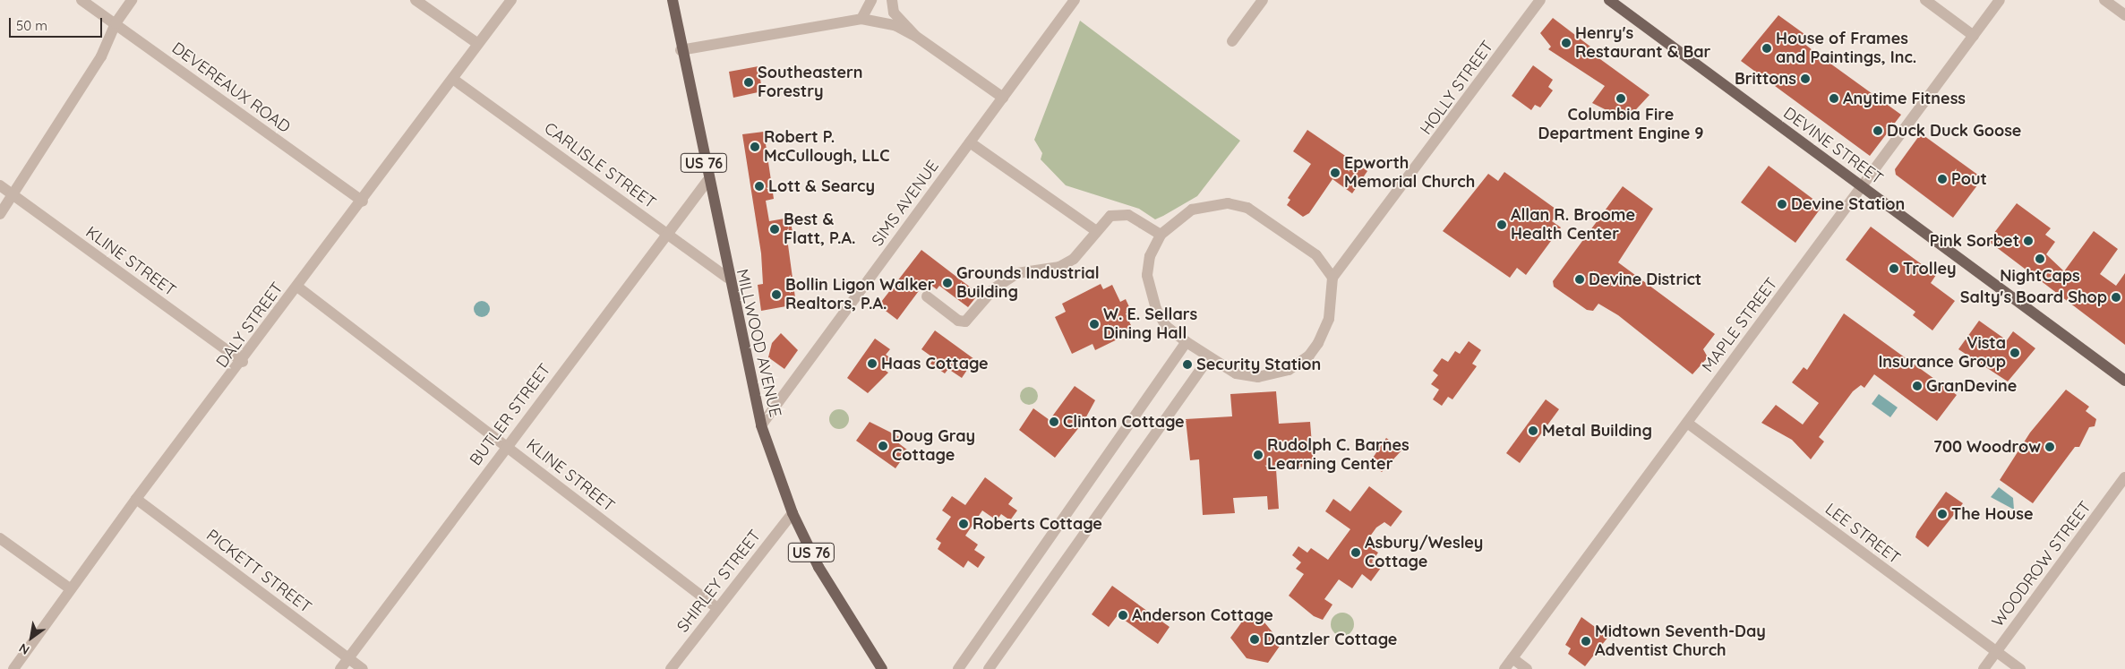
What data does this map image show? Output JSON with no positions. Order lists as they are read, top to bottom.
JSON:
{
  "streets": {
    "main road": ["DEVINE STREET", "US 76", "MILLWOOD AVENUE"],
    "street": [
      "DEVEREAUX ROAD",
      "HOLLY STREET",
      "CARLISLE STREET",
      "SIMS AVENUE",
      "KLINE STREET",
      "DALY STREET",
      "MAPLE STREET",
      "BUTLER STREET",
      "LEE STREET",
      "WOODROW STREET",
      "PICKETT STREET",
      "SHIRLEY STREET"
    ]
  },
  "crossings": [
    ["DEVEREAUX ROAD", "DALY STREET"],
    ["DEVINE STREET", "MAPLE STREET"],
    ["CARLISLE STREET", "DALY STREET"],
    ["CARLISLE STREET", "MILLWOOD AVENUE"],
    ["CARLISLE STREET", "BUTLER STREET"],
    ["SIMS AVENUE", "MILLWOOD AVENUE"],
    ["KLINE STREET", "DALY STREET"],
    ["KLINE STREET", "BUTLER STREET"],
    ["KLINE STREET", "SHIRLEY STREET"],
    ["DALY STREET", "PICKETT STREET"],
    ["MAPLE STREET", "LEE STREET"],
    ["MILLWOOD AVENUE", "BUTLER STREET"],
    ["MILLWOOD AVENUE", "SHIRLEY STREET"],
    ["BUTLER STREET", "PICKETT STREET"],
    ["LEE STREET", "WOODROW STREET"]
  ],
  "places": [
    "Henry's Restaurant & Bar",
    "House of Frames and Paintings, Inc.",
    "Brittons",
    "Southeastern Forestry",
    "Columbia Fire Department Engine 9",
    "Anytime Fitness",
    "Duck Duck Goose",
    "Robert P. McCullough, LLC",
    "Epworth Memorial Church",
    "Pout",
    "Lott & Searcy",
    "Devine Station",
    "Allan R. Broome Health Center",
    "Best & Flatt, P.A.",
    "Pink Sorbet",
    "NightCaps",
    "Trolley",
    "Devine District",
    "Grounds Industrial Building",
    "Bollin Ligon Walker Realtors, P.A.",
    "Salty's Board Shop",
    "W. E. Sellars Dining Hall",
    "Vista Insurance Group",
    "Haas Cottage",
    "Security Station",
    "GranDevine",
    "Clinton Cottage",
    "Metal Building",
    "Doug Gray Cottage",
    "700 Woodrow",
    "Rudolph C. Barnes Learning Center",
    "The House",
    "Roberts Cottage",
    "Asbury/Wesley Cottage",
    "Anderson Cottage",
    "Dantzler Cottage",
    "Midtown Seventh-Day Adventist Church"
  ],
  "scale_bar": "50 m",
  "north": "bottom left"
}
